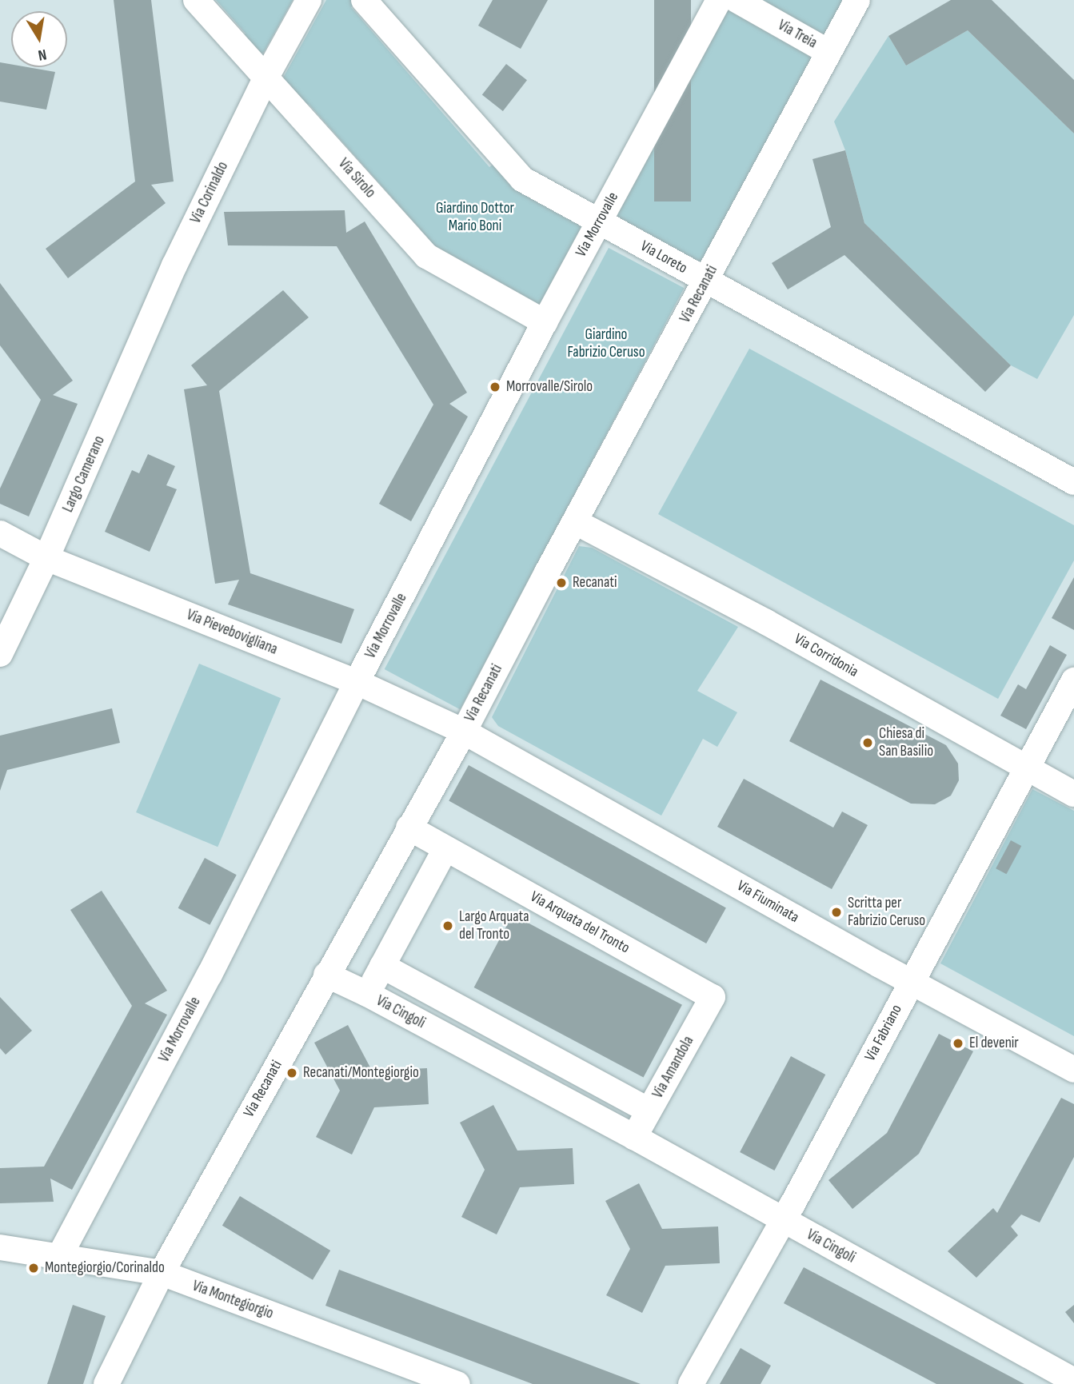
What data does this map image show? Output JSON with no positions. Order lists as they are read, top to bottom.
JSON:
{
  "streets": {
    "street": [
      "Via Treia",
      "Via Sirolo",
      "Via Corinaldo",
      "Via Morrovalle",
      "Via Loreto",
      "Via Recanati",
      "Largo Camerano",
      "Via Pievebovigliana",
      "Via Corridonia",
      "Via Fiuminata",
      "Via Arquata del Tronto",
      "Via Cingoli",
      "Via Fabriano",
      "Via Amandola",
      "Via Montegiorgio"
    ]
  },
  "crossings": [
    ["Via Treia", "Via Recanati"],
    ["Via Sirolo", "Via Corinaldo"],
    ["Via Sirolo", "Via Morrovalle"],
    ["Via Corinaldo", "Largo Camerano"],
    ["Via Morrovalle", "Via Loreto"],
    ["Via Morrovalle", "Via Pievebovigliana"],
    ["Via Morrovalle", "Via Montegiorgio"],
    ["Via Loreto", "Via Recanati"],
    ["Via Recanati", "Via Pievebovigliana"],
    ["Via Recanati", "Via Corridonia"],
    ["Via Recanati", "Via Fiuminata"],
    ["Via Recanati", "Via Cingoli"],
    ["Via Recanati", "Via Montegiorgio"],
    ["Largo Camerano", "Via Pievebovigliana"],
    ["Via Pievebovigliana", "Via Fiuminata"],
    ["Via Corridonia", "Via Fabriano"],
    ["Via Fiuminata", "Via Fabriano"],
    ["Via Arquata del Tronto", "Via Amandola"],
    ["Via Cingoli", "Via Fabriano"],
    ["Via Cingoli", "Via Amandola"]
  ],
  "parks": ["Giardino Dottor Mario Boni", "Giardino Fabrizio Ceruso"],
  "places": [
    "Morrovalle/Sirolo",
    "Recanati",
    "Chiesa di San Basilio",
    "Scritta per Fabrizio Ceruso",
    "Largo Arquata del Tronto",
    "El devenir",
    "Recanati/Montegiorgio",
    "Montegiorgio/Corinaldo"
  ],
  "north": "bottom"
}
